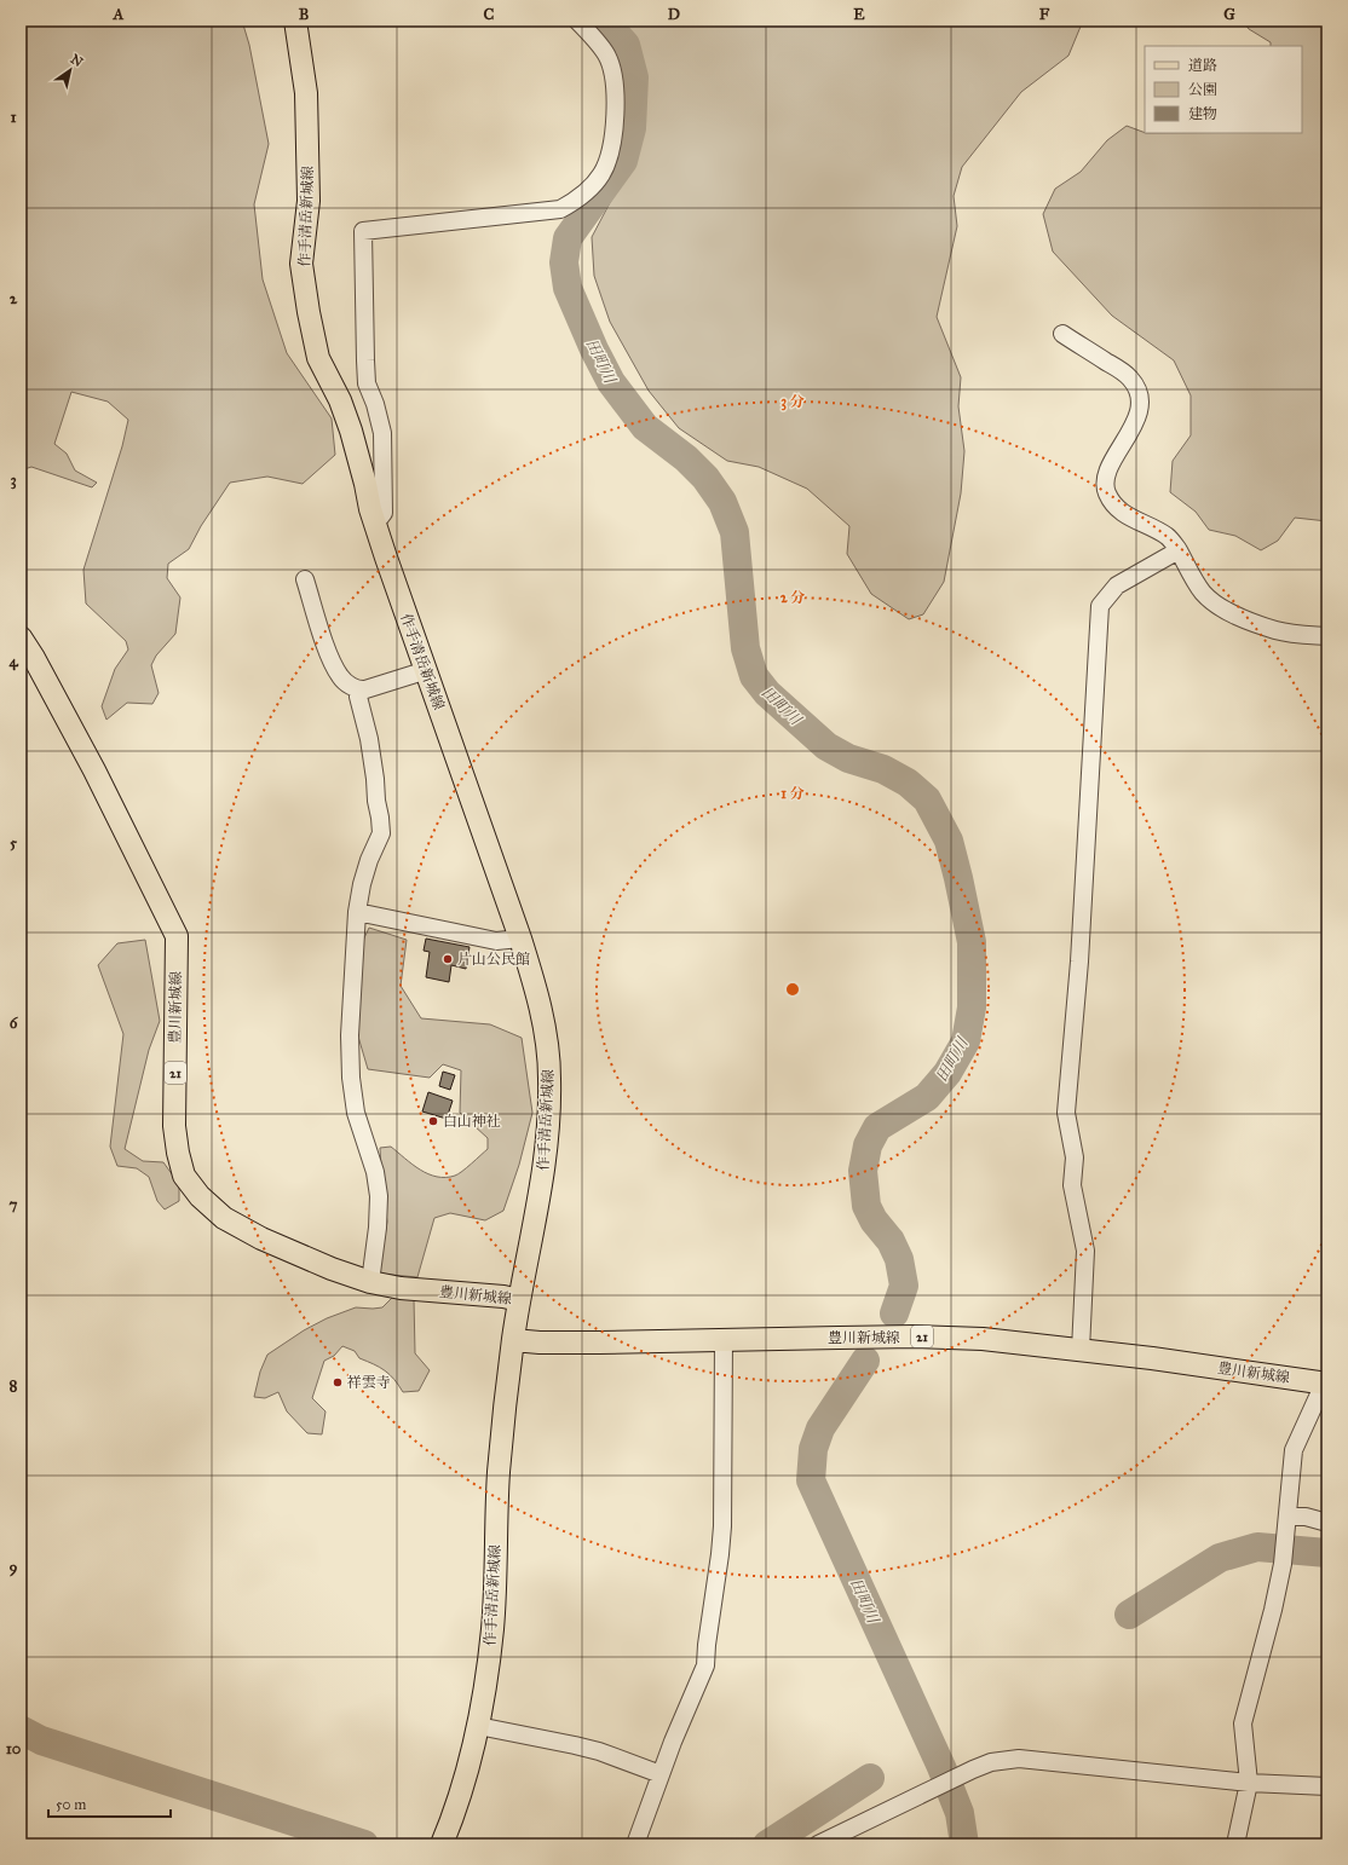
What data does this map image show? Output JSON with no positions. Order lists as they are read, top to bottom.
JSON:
{
  "streets": {
    "main road": ["作手清岳新城線", "豊川新城線", "21"]
  },
  "crossings": [
    ["作手清岳新城線", "豊川新城線"]
  ],
  "water": ["田町川"],
  "places": ["片山公民館", "白山神社", "祥雲寺"],
  "legend": ["道路", "公園", "建物"],
  "scale_bar": "50 m",
  "north": "top right",
  "grid": {
    "columns": [
      "A",
      "B",
      "C",
      "D",
      "E",
      "F",
      "G"
    ],
    "rows": [
      "1",
      "2",
      "3",
      "4",
      "5",
      "6",
      "7",
      "8",
      "9",
      "10"
    ]
  },
  "rings": ["3 分", "2 分", "1 分"]
}
